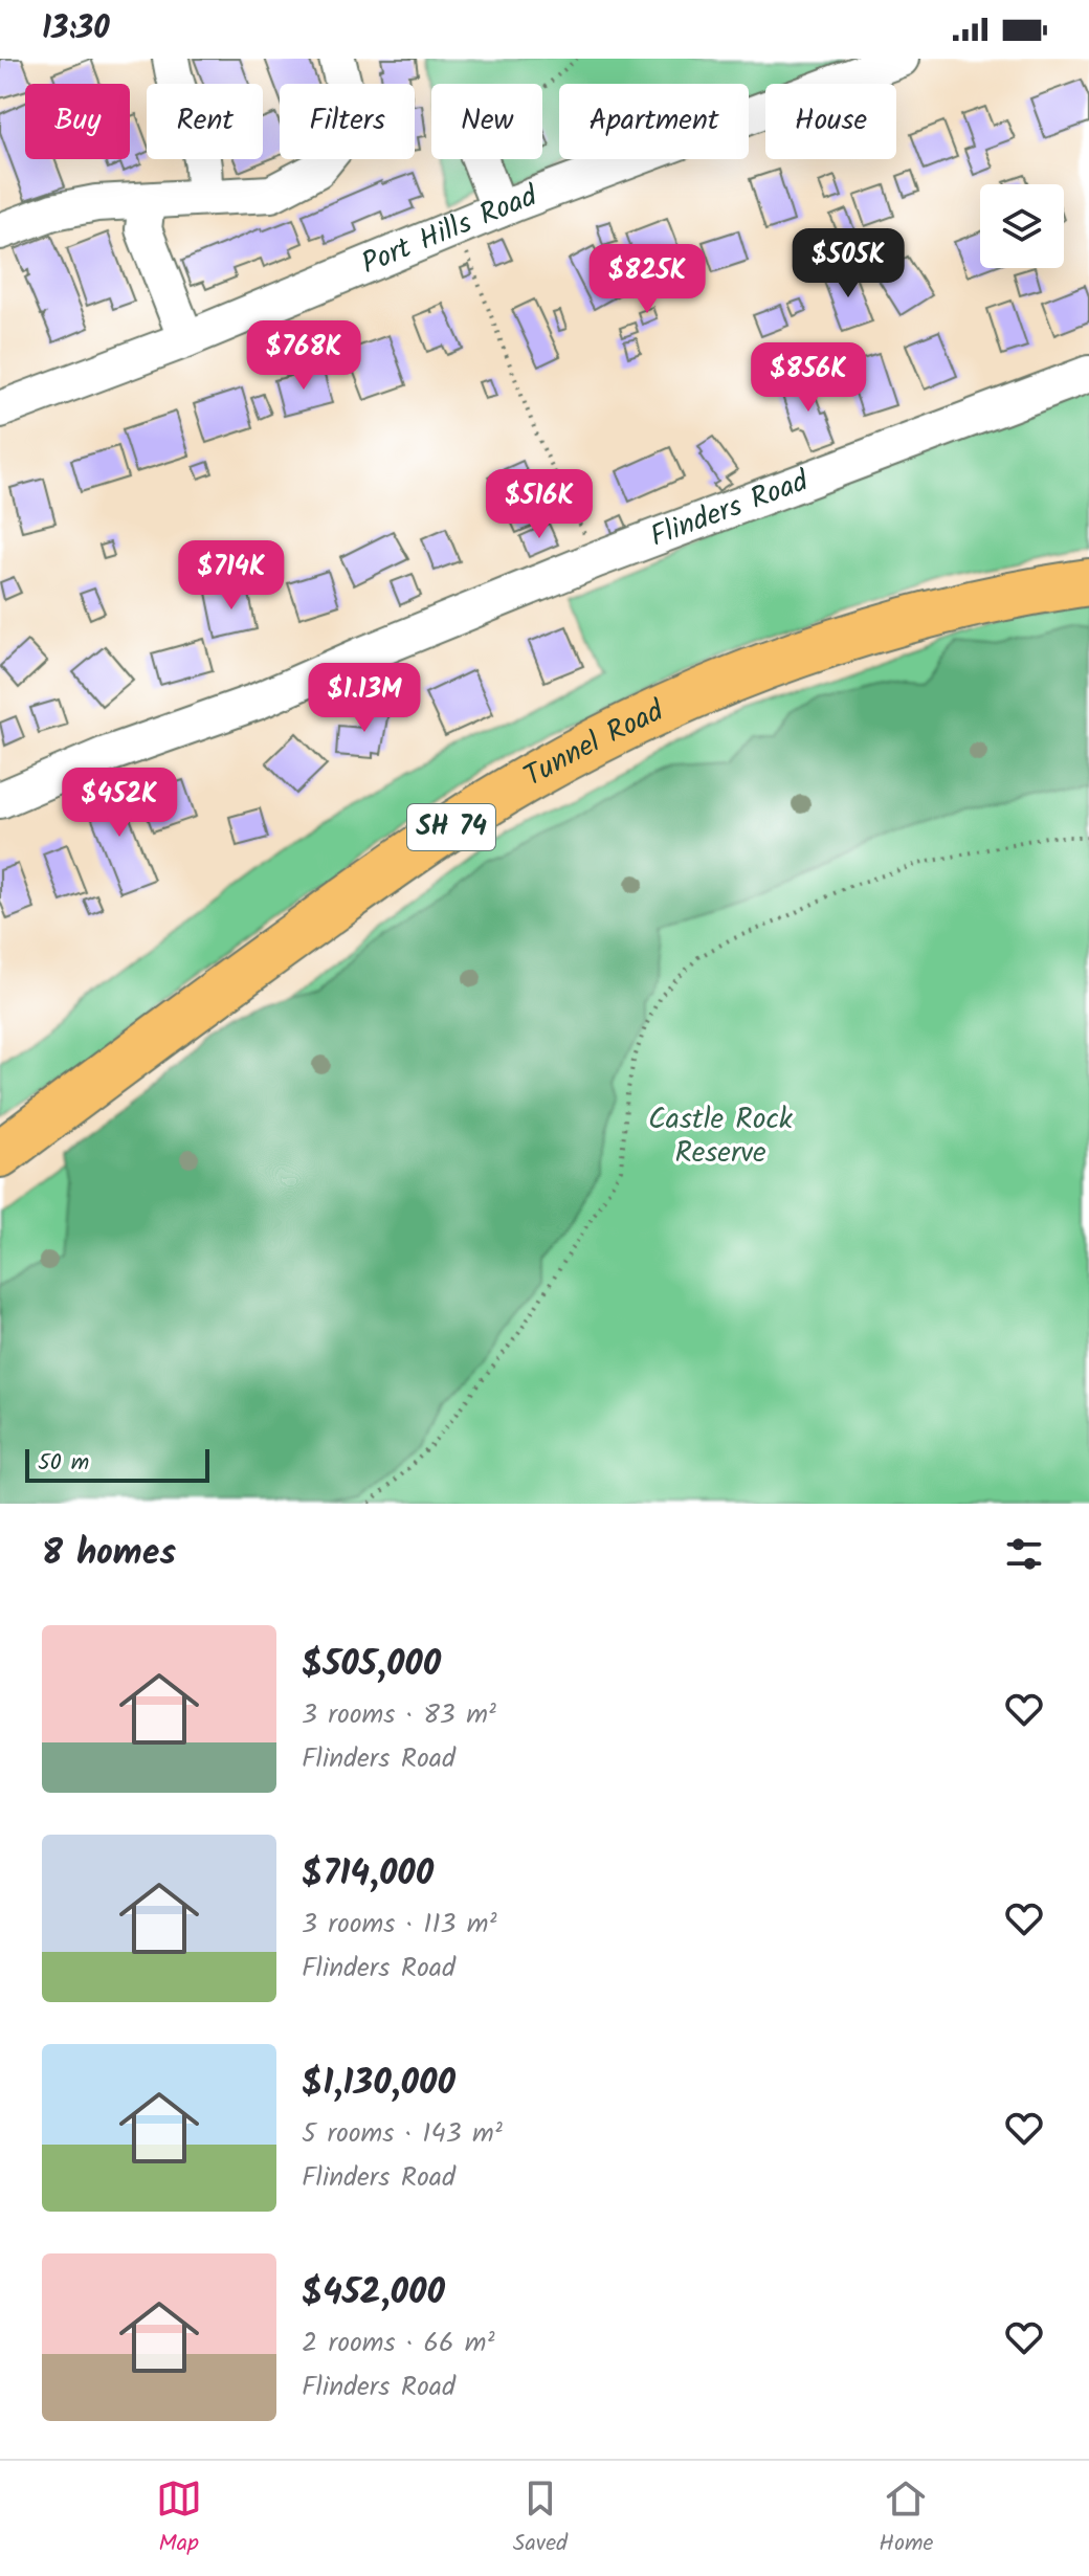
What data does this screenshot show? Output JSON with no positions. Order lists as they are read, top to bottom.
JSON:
{
  "streets": {
    "highway": ["Tunnel Road", "SH 74"],
    "street": ["Port Hills Road", "Flinders Road"]
  },
  "parks": ["Castle Rock Reserve"],
  "scale_bar": "50 m",
  "page": {
    "status": "13:30",
    "chip": [
      "Buy",
      "Rent",
      "Filters",
      "New",
      "Apartment",
      "House"
    ],
    "price": [
      "$505K",
      "$825K",
      "$768K",
      "$856K",
      "$516K",
      "$714K",
      "$1.13M",
      "$452K"
    ],
    "scale": "50 m",
    "heading": "8 homes",
    "list": [
      {
        "name": "$505,000",
        "note": "3 rooms · 83 m² · Flinders Road"
      },
      {
        "name": "$714,000",
        "note": "3 rooms · 113 m² · Flinders Road"
      },
      {
        "name": "$1,130,000",
        "note": "5 rooms · 143 m² · Flinders Road"
      },
      {
        "name": "$452,000",
        "note": "2 rooms · 66 m² · Flinders Road"
      }
    ],
    "tabs": ["Map", "Saved", "Home"]
  }
}
